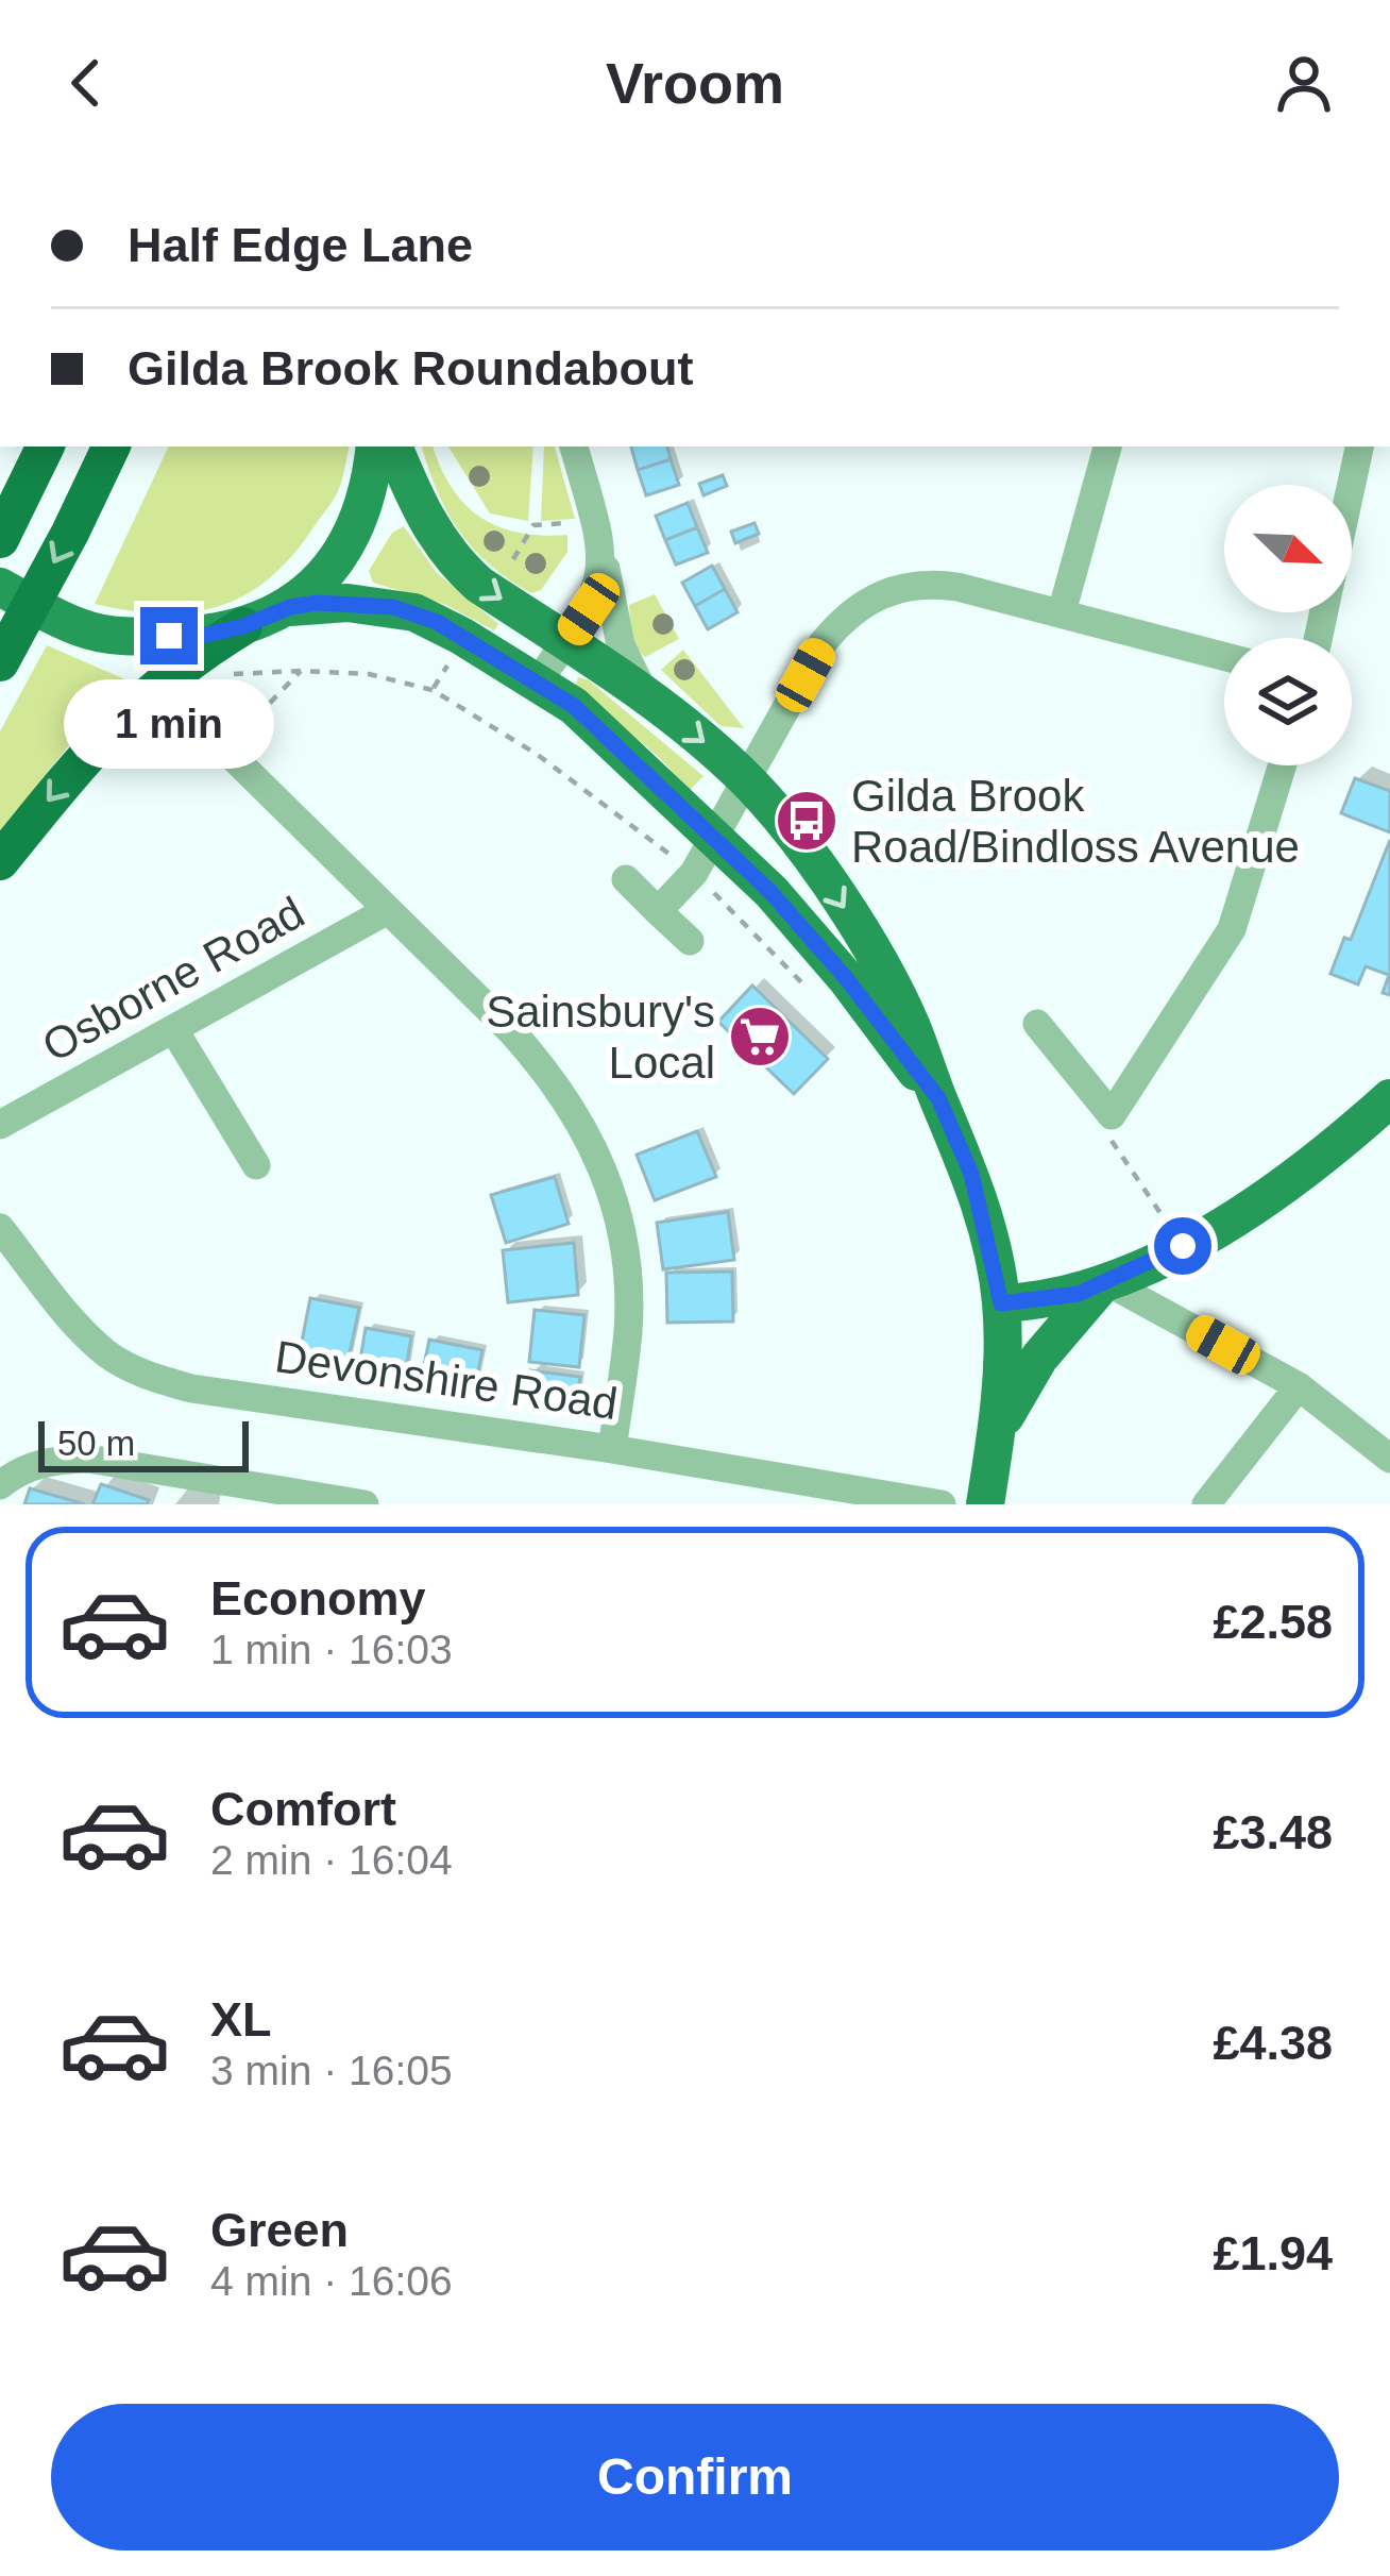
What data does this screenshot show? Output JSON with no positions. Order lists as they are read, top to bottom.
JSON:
{
  "streets": {
    "street": ["Osborne Road", "Devonshire Road"]
  },
  "places": {
    "bus stop": ["Gilda Brook Road/Bindloss Avenue"],
    "supermarket": ["Sainsbury's Local"]
  },
  "scale_bar": "50 m",
  "north": "bottom right",
  "page": {
    "header": "Vroom",
    "banner": ["Half Edge Lane", "Gilda Brook Roundabout"],
    "bubble": "1 min",
    "scale": "50 m",
    "list": [
      {
        "name": "Economy",
        "note": "1 min · 16:03",
        "value": "£2.58"
      },
      {
        "name": "Comfort",
        "note": "2 min · 16:04",
        "value": "£3.48"
      },
      {
        "name": "XL",
        "note": "3 min · 16:05",
        "value": "£4.38"
      },
      {
        "name": "Green",
        "note": "4 min · 16:06",
        "value": "£1.94"
      }
    ],
    "buttons": "Confirm"
  }
}
